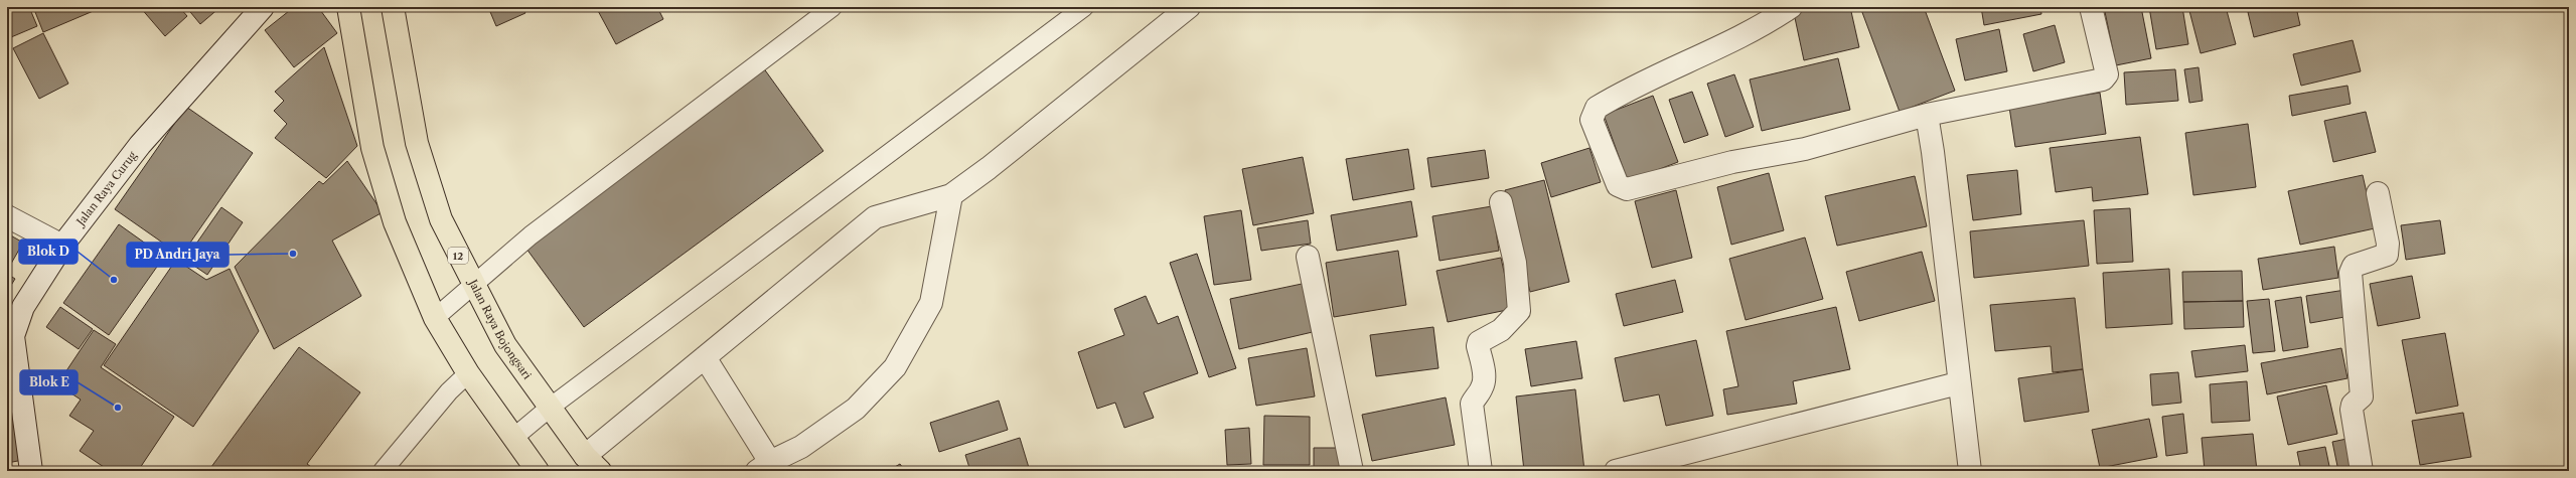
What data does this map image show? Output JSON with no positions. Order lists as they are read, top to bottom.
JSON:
{
  "streets": {
    "highway": ["12", "Jalan Raya Bojongsari"],
    "street": ["Jalan Raya Curug"]
  },
  "places": ["PD Andri Jaya", "Blok D", "Blok E"]
}
